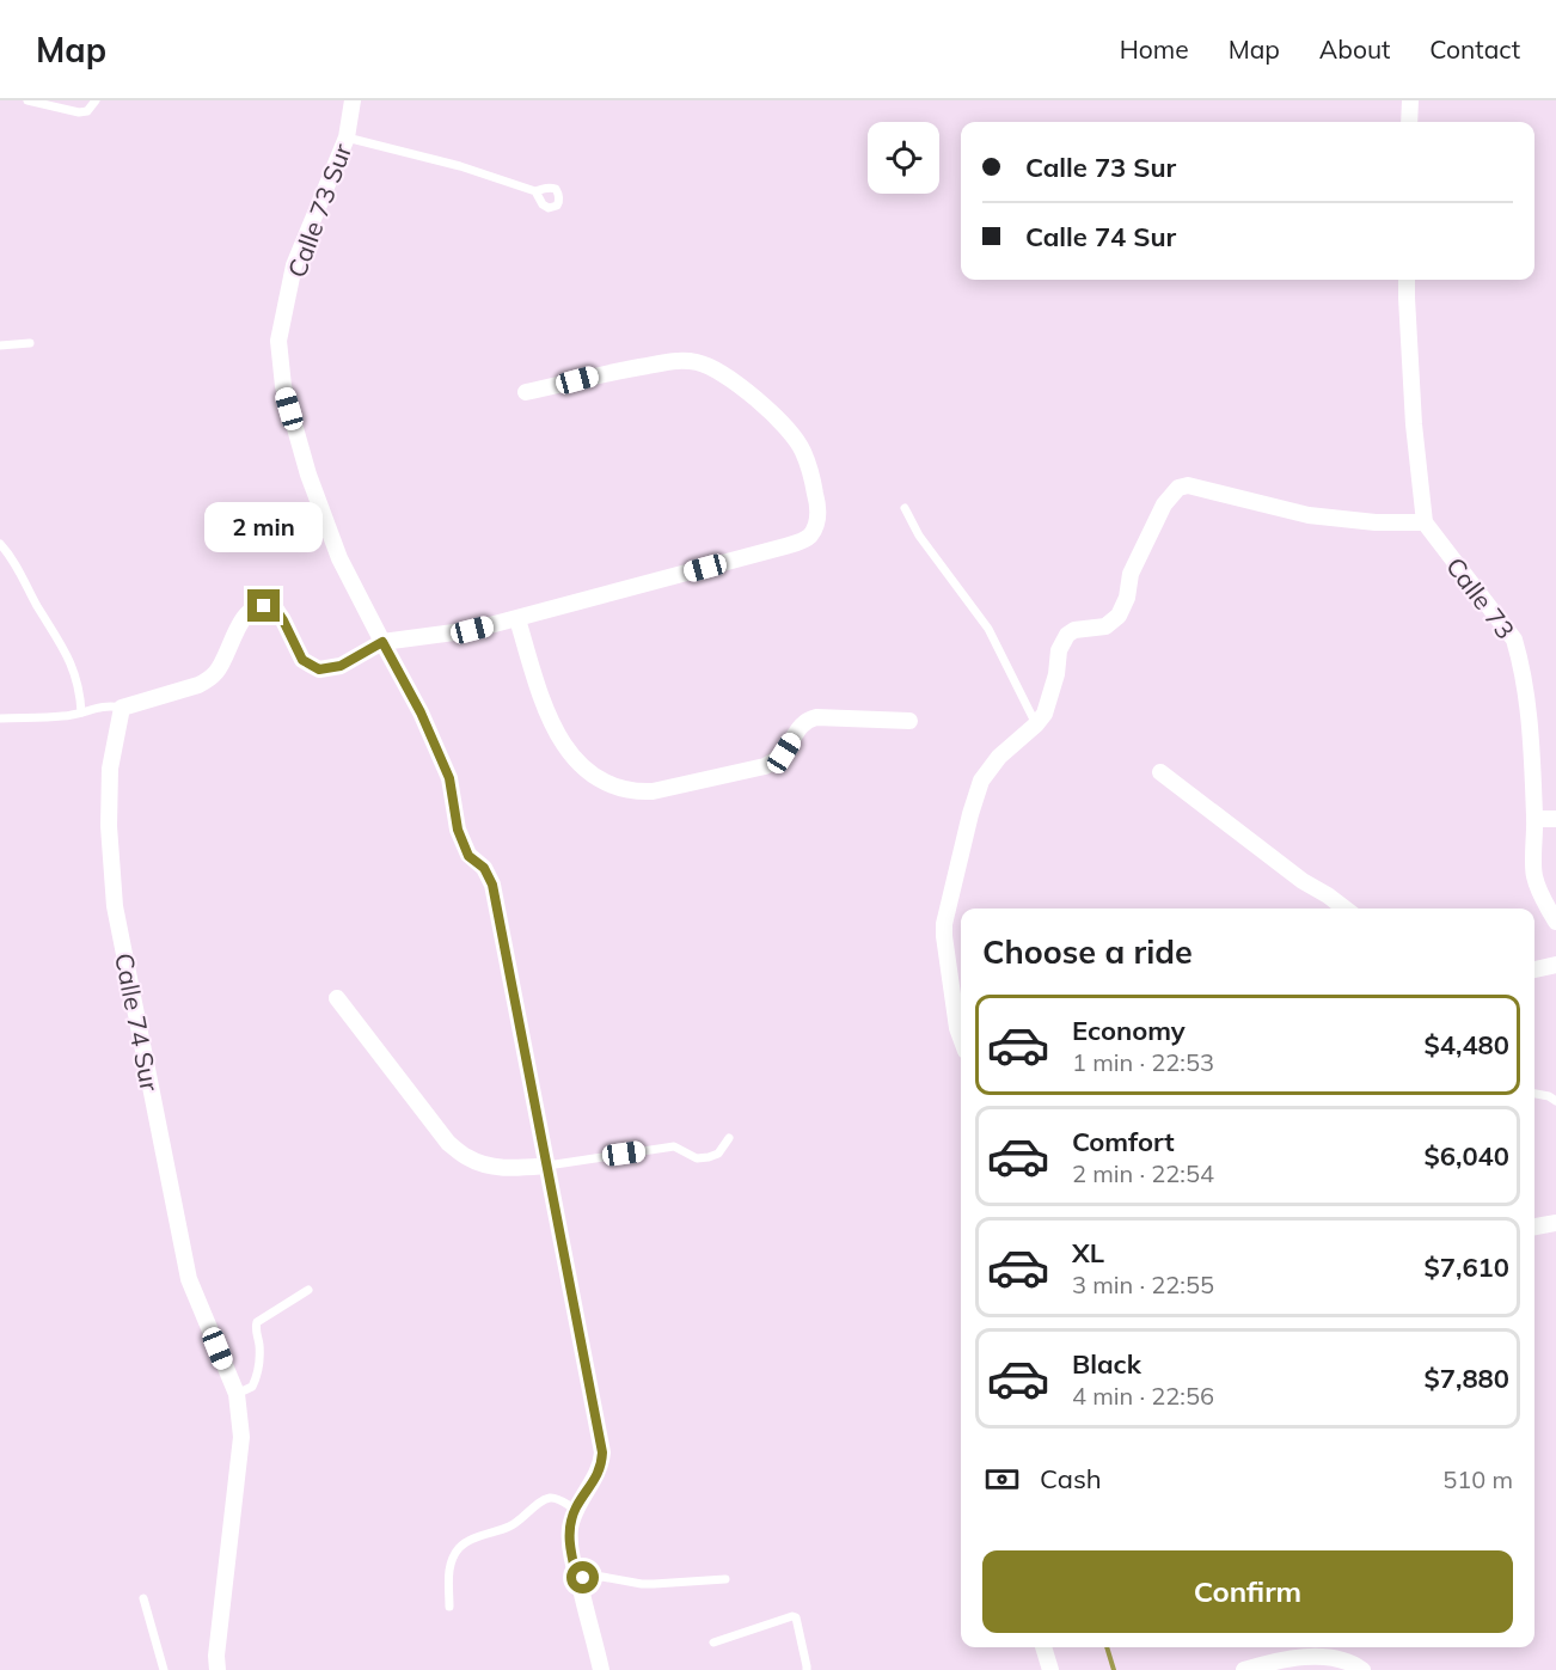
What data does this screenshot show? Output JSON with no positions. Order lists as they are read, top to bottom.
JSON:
{
  "streets": {
    "street": ["Calle 73 Sur", "Calle 73", "Calle 74 Sur"]
  },
  "page": {
    "header": "Map",
    "nav": [
      "Home",
      "Map",
      "About",
      "Contact"
    ],
    "banner": ["Calle 73 Sur", "Calle 74 Sur"],
    "bubble": "2 min",
    "heading": "Choose a ride",
    "list": [
      {
        "name": "Economy",
        "note": "1 min · 22:53",
        "value": "$4,480"
      },
      {
        "name": "Comfort",
        "note": "2 min · 22:54",
        "value": "$6,040"
      },
      {
        "name": "XL",
        "note": "3 min · 22:55",
        "value": "$7,610"
      },
      {
        "name": "Black",
        "note": "4 min · 22:56",
        "value": "$7,880"
      }
    ],
    "pay": ["Cash", "510 m"],
    "buttons": "Confirm"
  }
}
